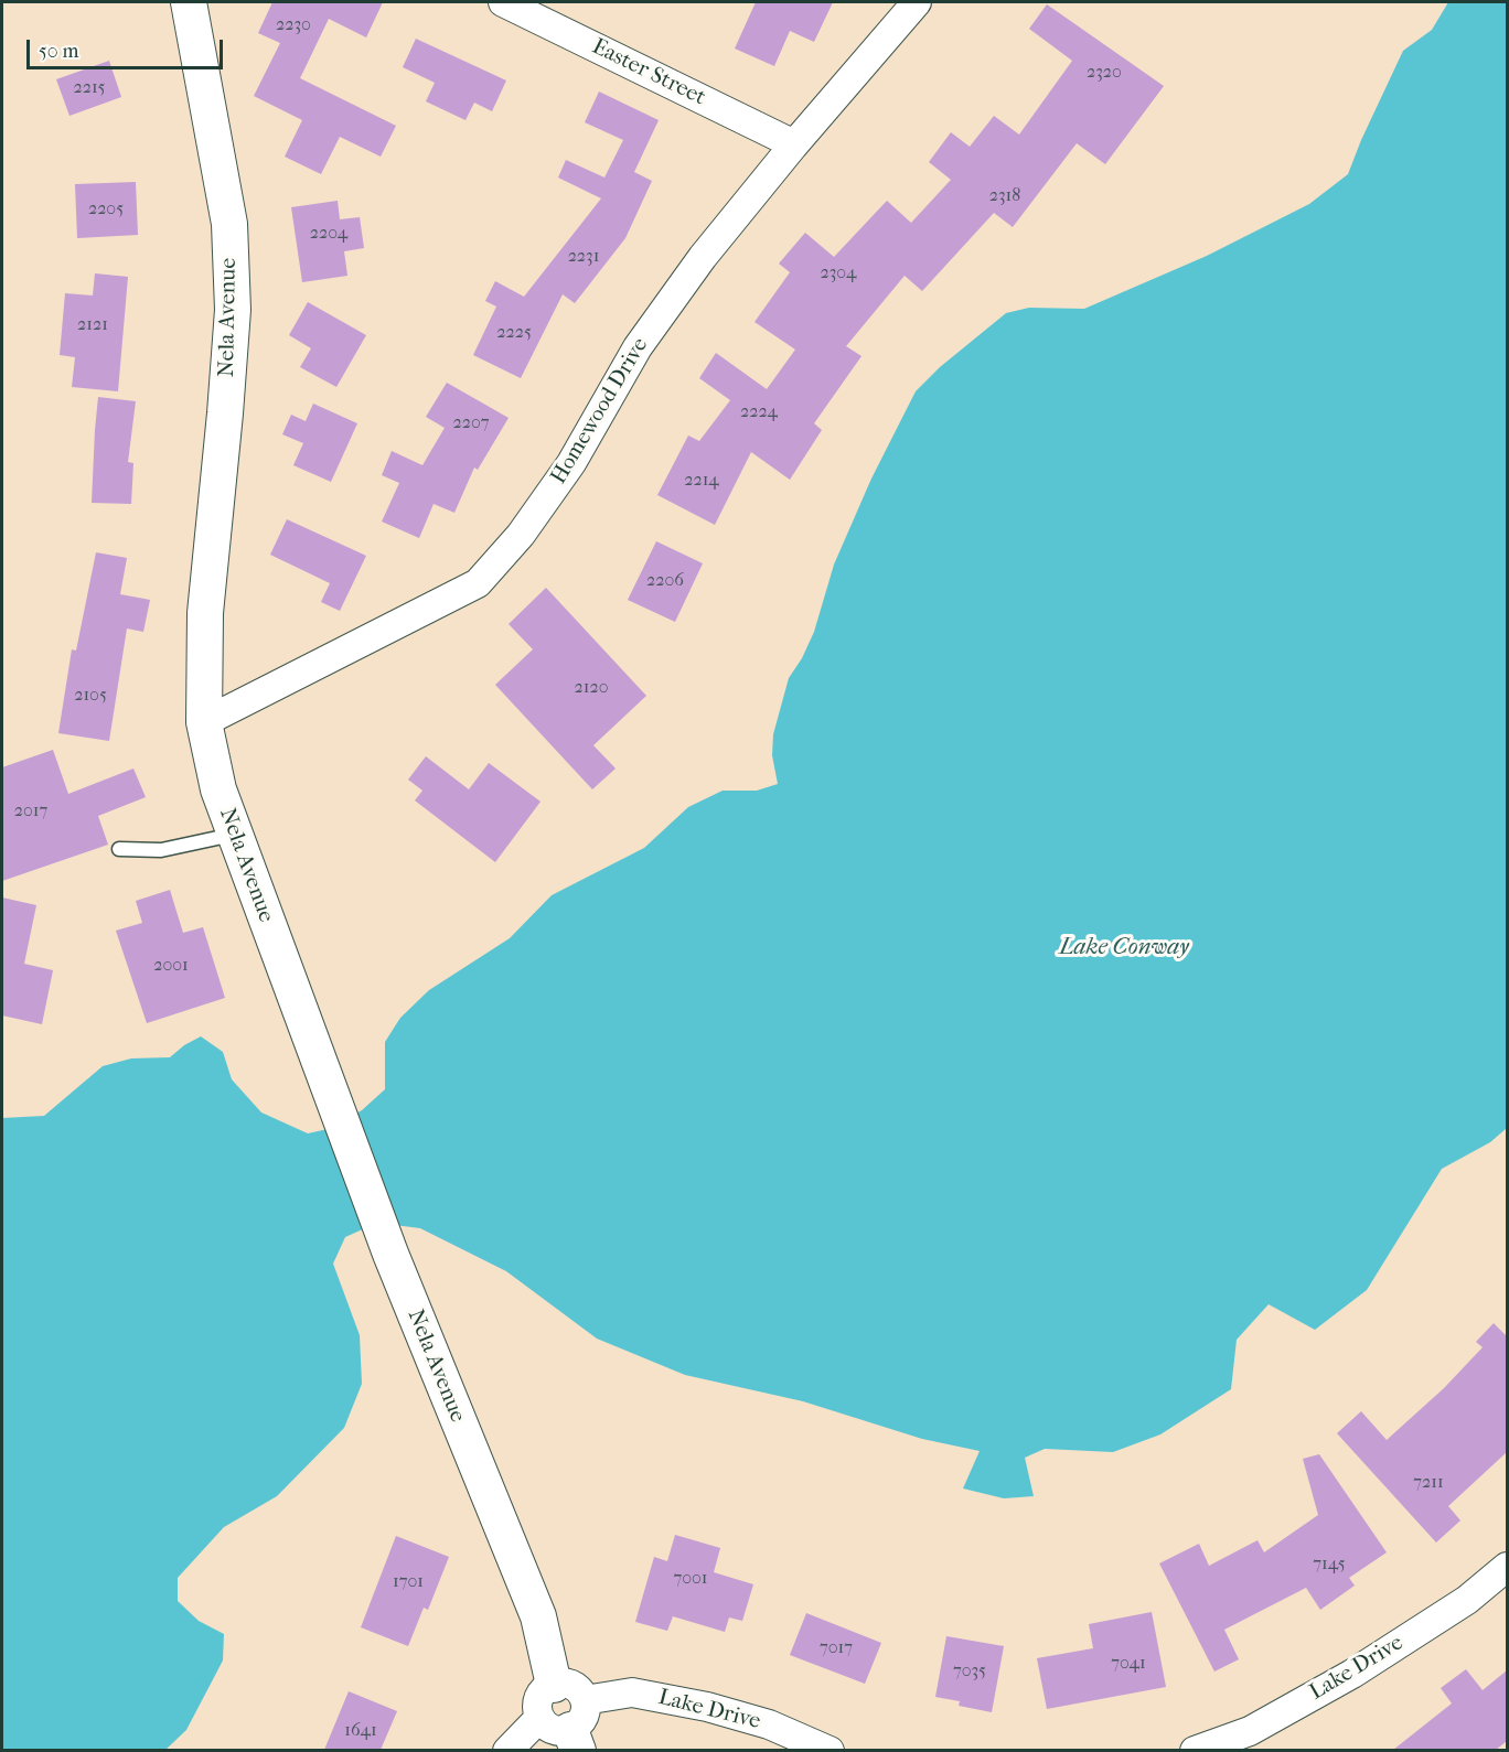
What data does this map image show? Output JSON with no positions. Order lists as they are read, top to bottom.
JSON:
{
  "streets": {
    "street": [
      "Easter Street",
      "Nela Avenue",
      "Homewood Drive",
      "Lake Drive"
    ]
  },
  "crossings": [
    ["Easter Street", "Homewood Drive"],
    ["Nela Avenue", "Homewood Drive"]
  ],
  "water": ["Lake Conway"],
  "house_numbers": [
    "2230",
    "2320",
    "2215",
    "2318",
    "2205",
    "2204",
    "2231",
    "2304",
    "2121",
    "2225",
    "2224",
    "2207",
    "2214",
    "2206",
    "2120",
    "2105",
    "2017",
    "2001",
    "7211",
    "7145",
    "7001",
    "1701",
    "7017",
    "7041",
    "7035",
    "1641"
  ],
  "scale_bar": "50 m"
}
